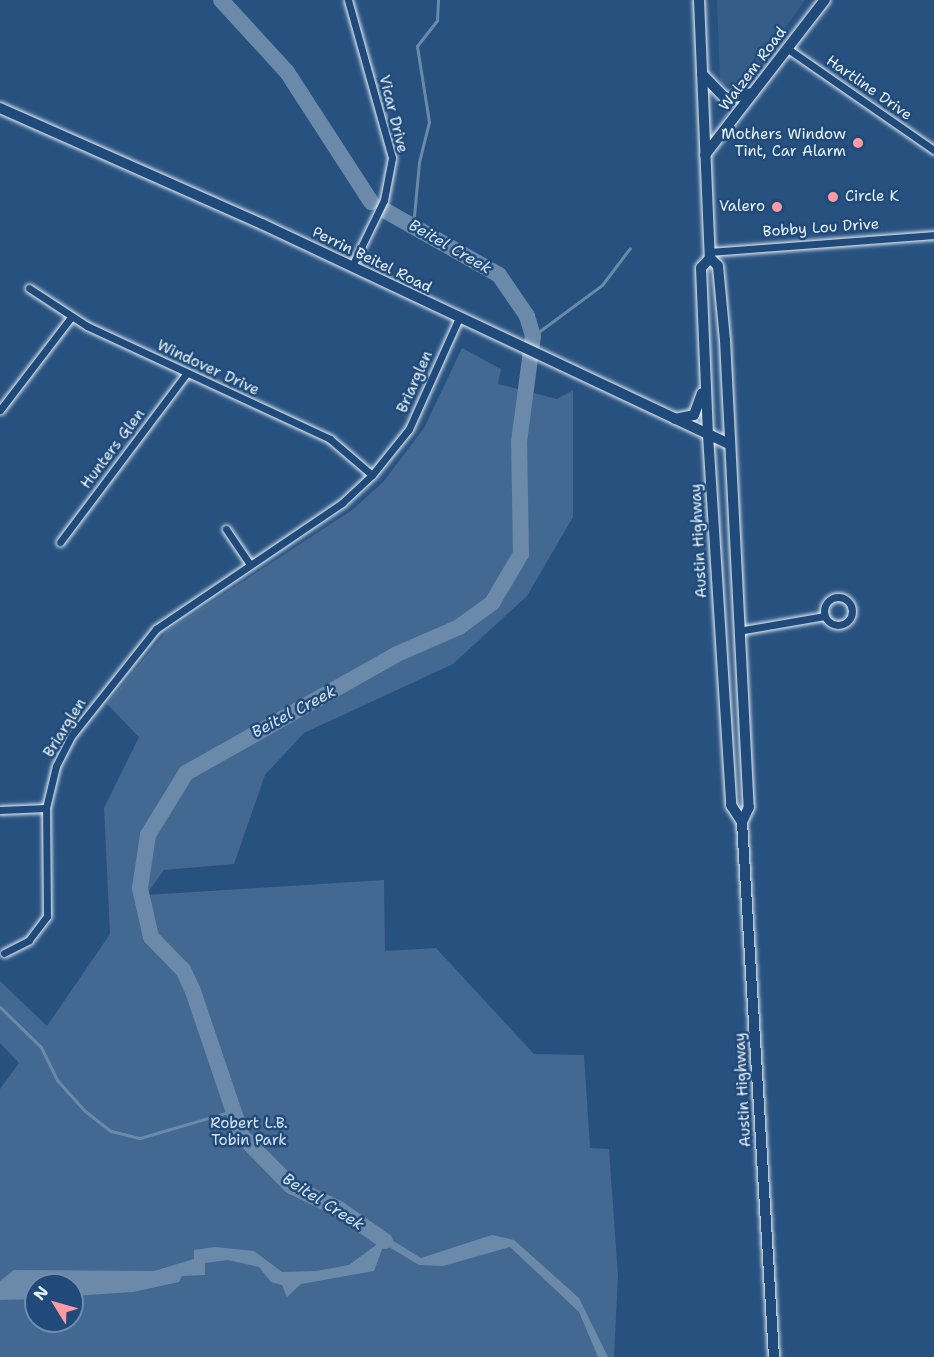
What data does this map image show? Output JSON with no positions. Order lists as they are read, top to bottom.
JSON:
{
  "streets": {
    "main road": ["Walzem Road", "Perrin Beitel Road", "Austin Highway"],
    "street": [
      "Hartline Drive",
      "Vicar Drive",
      "Bobby Lou Drive",
      "Windover Drive",
      "Briarglen",
      "Hunters Glen"
    ]
  },
  "crossings": [
    ["Walzem Road", "Hartline Drive"],
    ["Walzem Road", "Austin Highway"],
    ["Vicar Drive", "Perrin Beitel Road"],
    ["Bobby Lou Drive", "Austin Highway"],
    ["Perrin Beitel Road", "Briarglen"],
    ["Perrin Beitel Road", "Austin Highway"],
    ["Windover Drive", "Briarglen"],
    ["Windover Drive", "Hunters Glen"]
  ],
  "water": ["Beitel Creek"],
  "parks": ["Robert L.B. Tobin Park"],
  "places": ["Mothers Window Tint, Car Alarm", "Circle K", "Valero"],
  "north": "top left"
}
